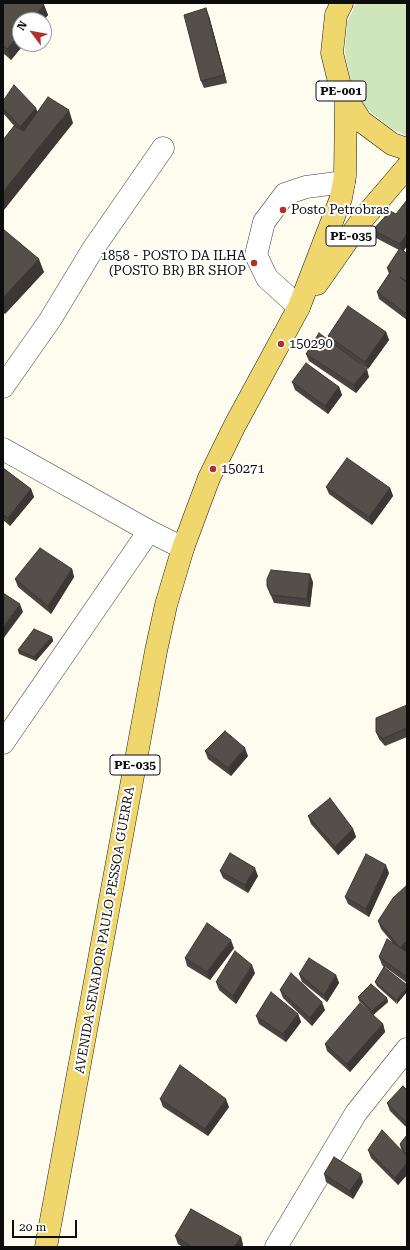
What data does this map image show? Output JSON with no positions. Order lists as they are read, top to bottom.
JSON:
{
  "streets": {
    "main road": ["PE-001", "PE-035", "AVENIDA SENADOR PAULO PESSOA GUERRA"]
  },
  "crossings": [
    ["PE-001", "PE-035"],
    ["PE-035", "AVENIDA SENADOR PAULO PESSOA GUERRA"]
  ],
  "places": [
    "Posto Petrobras",
    "1858 - POSTO DA ILHA (POSTO BR) BR SHOP",
    "150290",
    "150271"
  ],
  "scale_bar": "20 m",
  "north": "top left"
}
